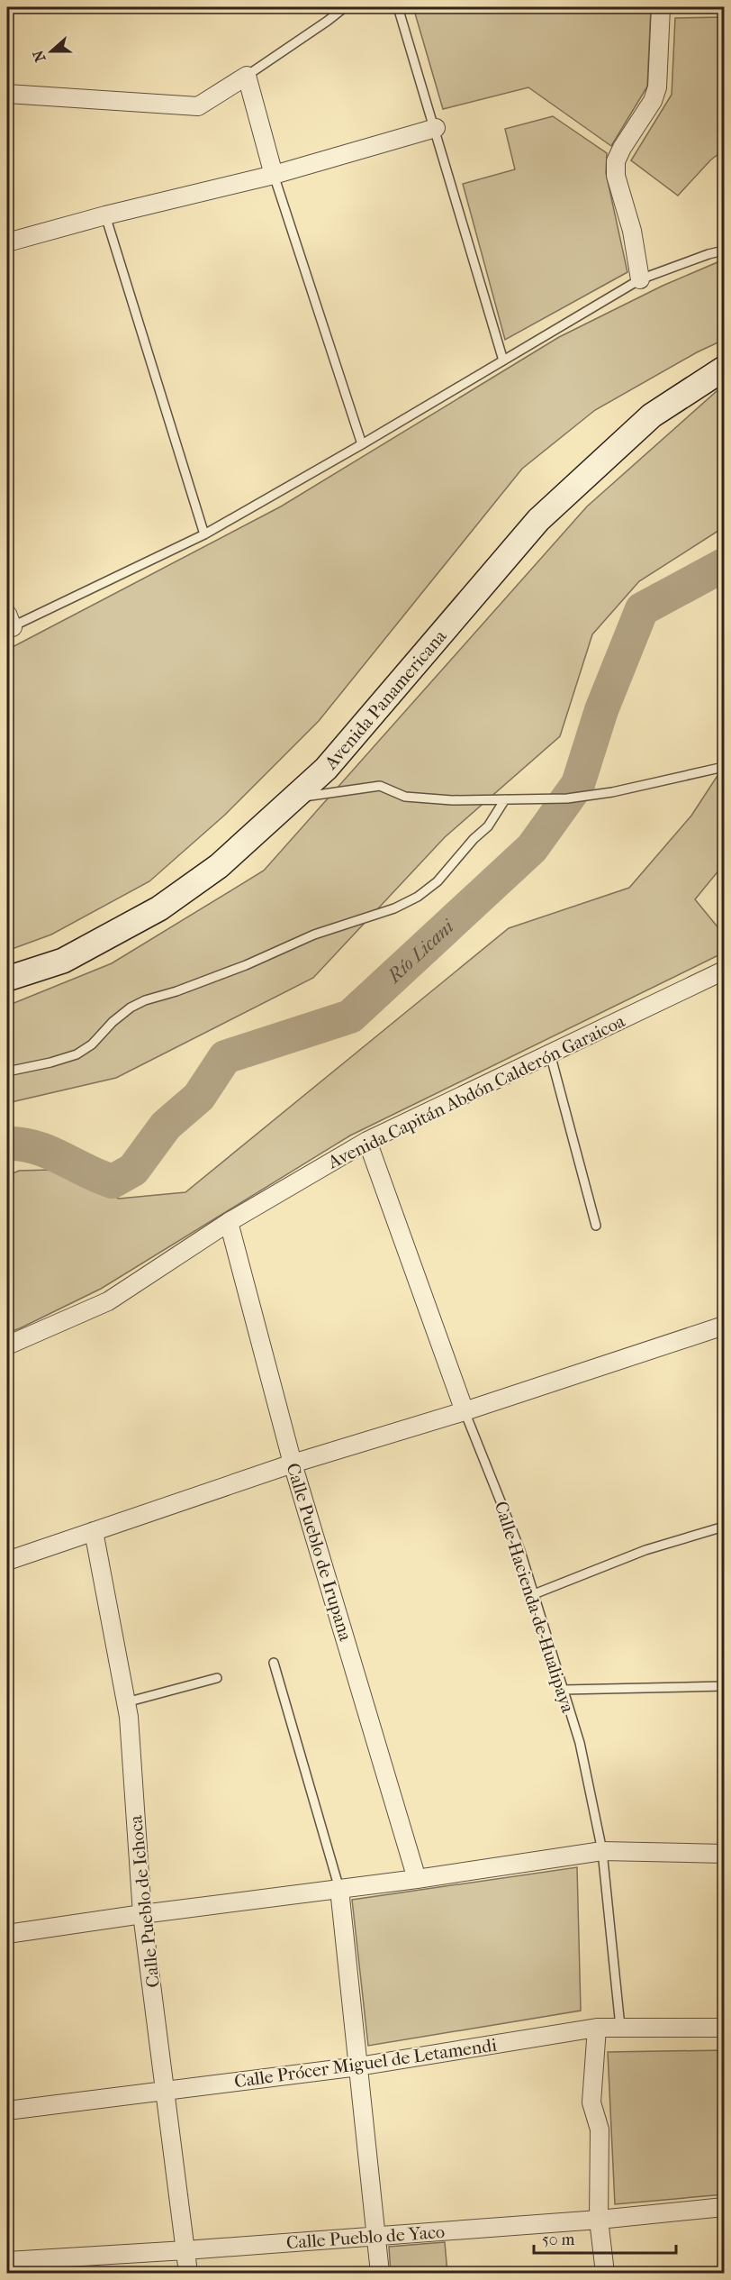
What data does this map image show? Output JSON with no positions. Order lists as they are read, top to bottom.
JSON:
{
  "streets": {
    "main road": ["Avenida Panamericana"],
    "street": [
      "Avenida Capitán Abdón Calderón Garaicoa",
      "Calle Pueblo de Irupana",
      "Calle Hacienda de Hualipaya",
      "Calle Pueblo de Ichoca",
      "Calle Prócer Miguel de Letamendi",
      "Calle Pueblo de Yaco"
    ]
  },
  "crossings": [
    ["Avenida Capitán Abdón Calderón Garaicoa", "Calle Pueblo de Irupana"],
    ["Avenida Capitán Abdón Calderón Garaicoa", "Calle Hacienda de Hualipaya"],
    ["Calle Hacienda de Hualipaya", "Calle Prócer Miguel de Letamendi"],
    ["Calle Pueblo de Ichoca", "Calle Prócer Miguel de Letamendi"],
    ["Calle Pueblo de Ichoca", "Calle Pueblo de Yaco"]
  ],
  "water": ["Río Licani"],
  "scale_bar": "50 m",
  "north": "left"
}
